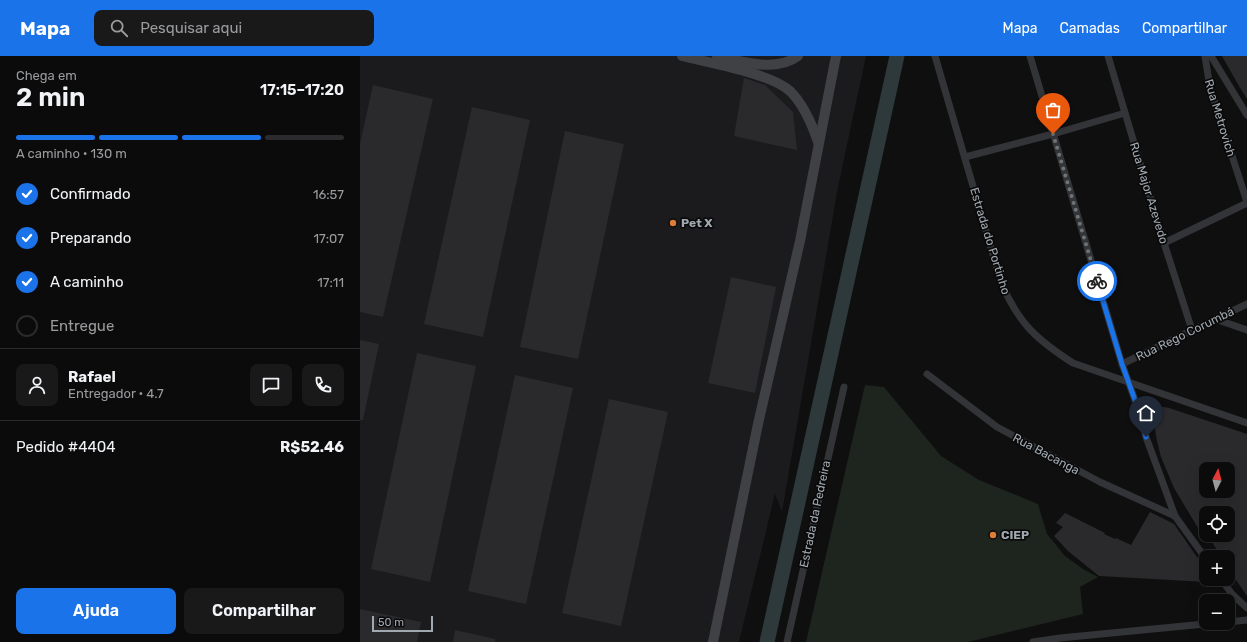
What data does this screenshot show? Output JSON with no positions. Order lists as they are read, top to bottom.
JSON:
{
  "streets": {
    "street": [
      "Rua Metrovich",
      "Rua Major Azevedo",
      "Estrada do Portinho",
      "Rua Rego Corumbá",
      "Rua Bacanga",
      "Estrada da Pedreira"
    ]
  },
  "crossings": [
    ["Rua Major Azevedo", "Rua Rego Corumbá"]
  ],
  "places": ["Pet X", "CIEP"],
  "scale_bar": "50 m",
  "north": "top",
  "page": {
    "header": "Mapa",
    "search": "Pesquisar aqui",
    "nav": ["Mapa", "Camadas", "Compartilhar"],
    "heading": ["2 min", "Chega em", "17:15–17:20"],
    "panel": [
      "Rafael",
      "Entregador · 4.7",
      "Pedido #4404",
      "R$52.46"
    ],
    "bar": "A caminho · 130 m",
    "list": [
      ["Confirmado", "16:57"],
      ["Preparando", "17:07"],
      ["A caminho", "17:11"],
      "Entregue"
    ],
    "map_buttons": ["+", "−"],
    "buttons": ["Ajuda", "Compartilhar"],
    "scale": "50 m"
  }
}
